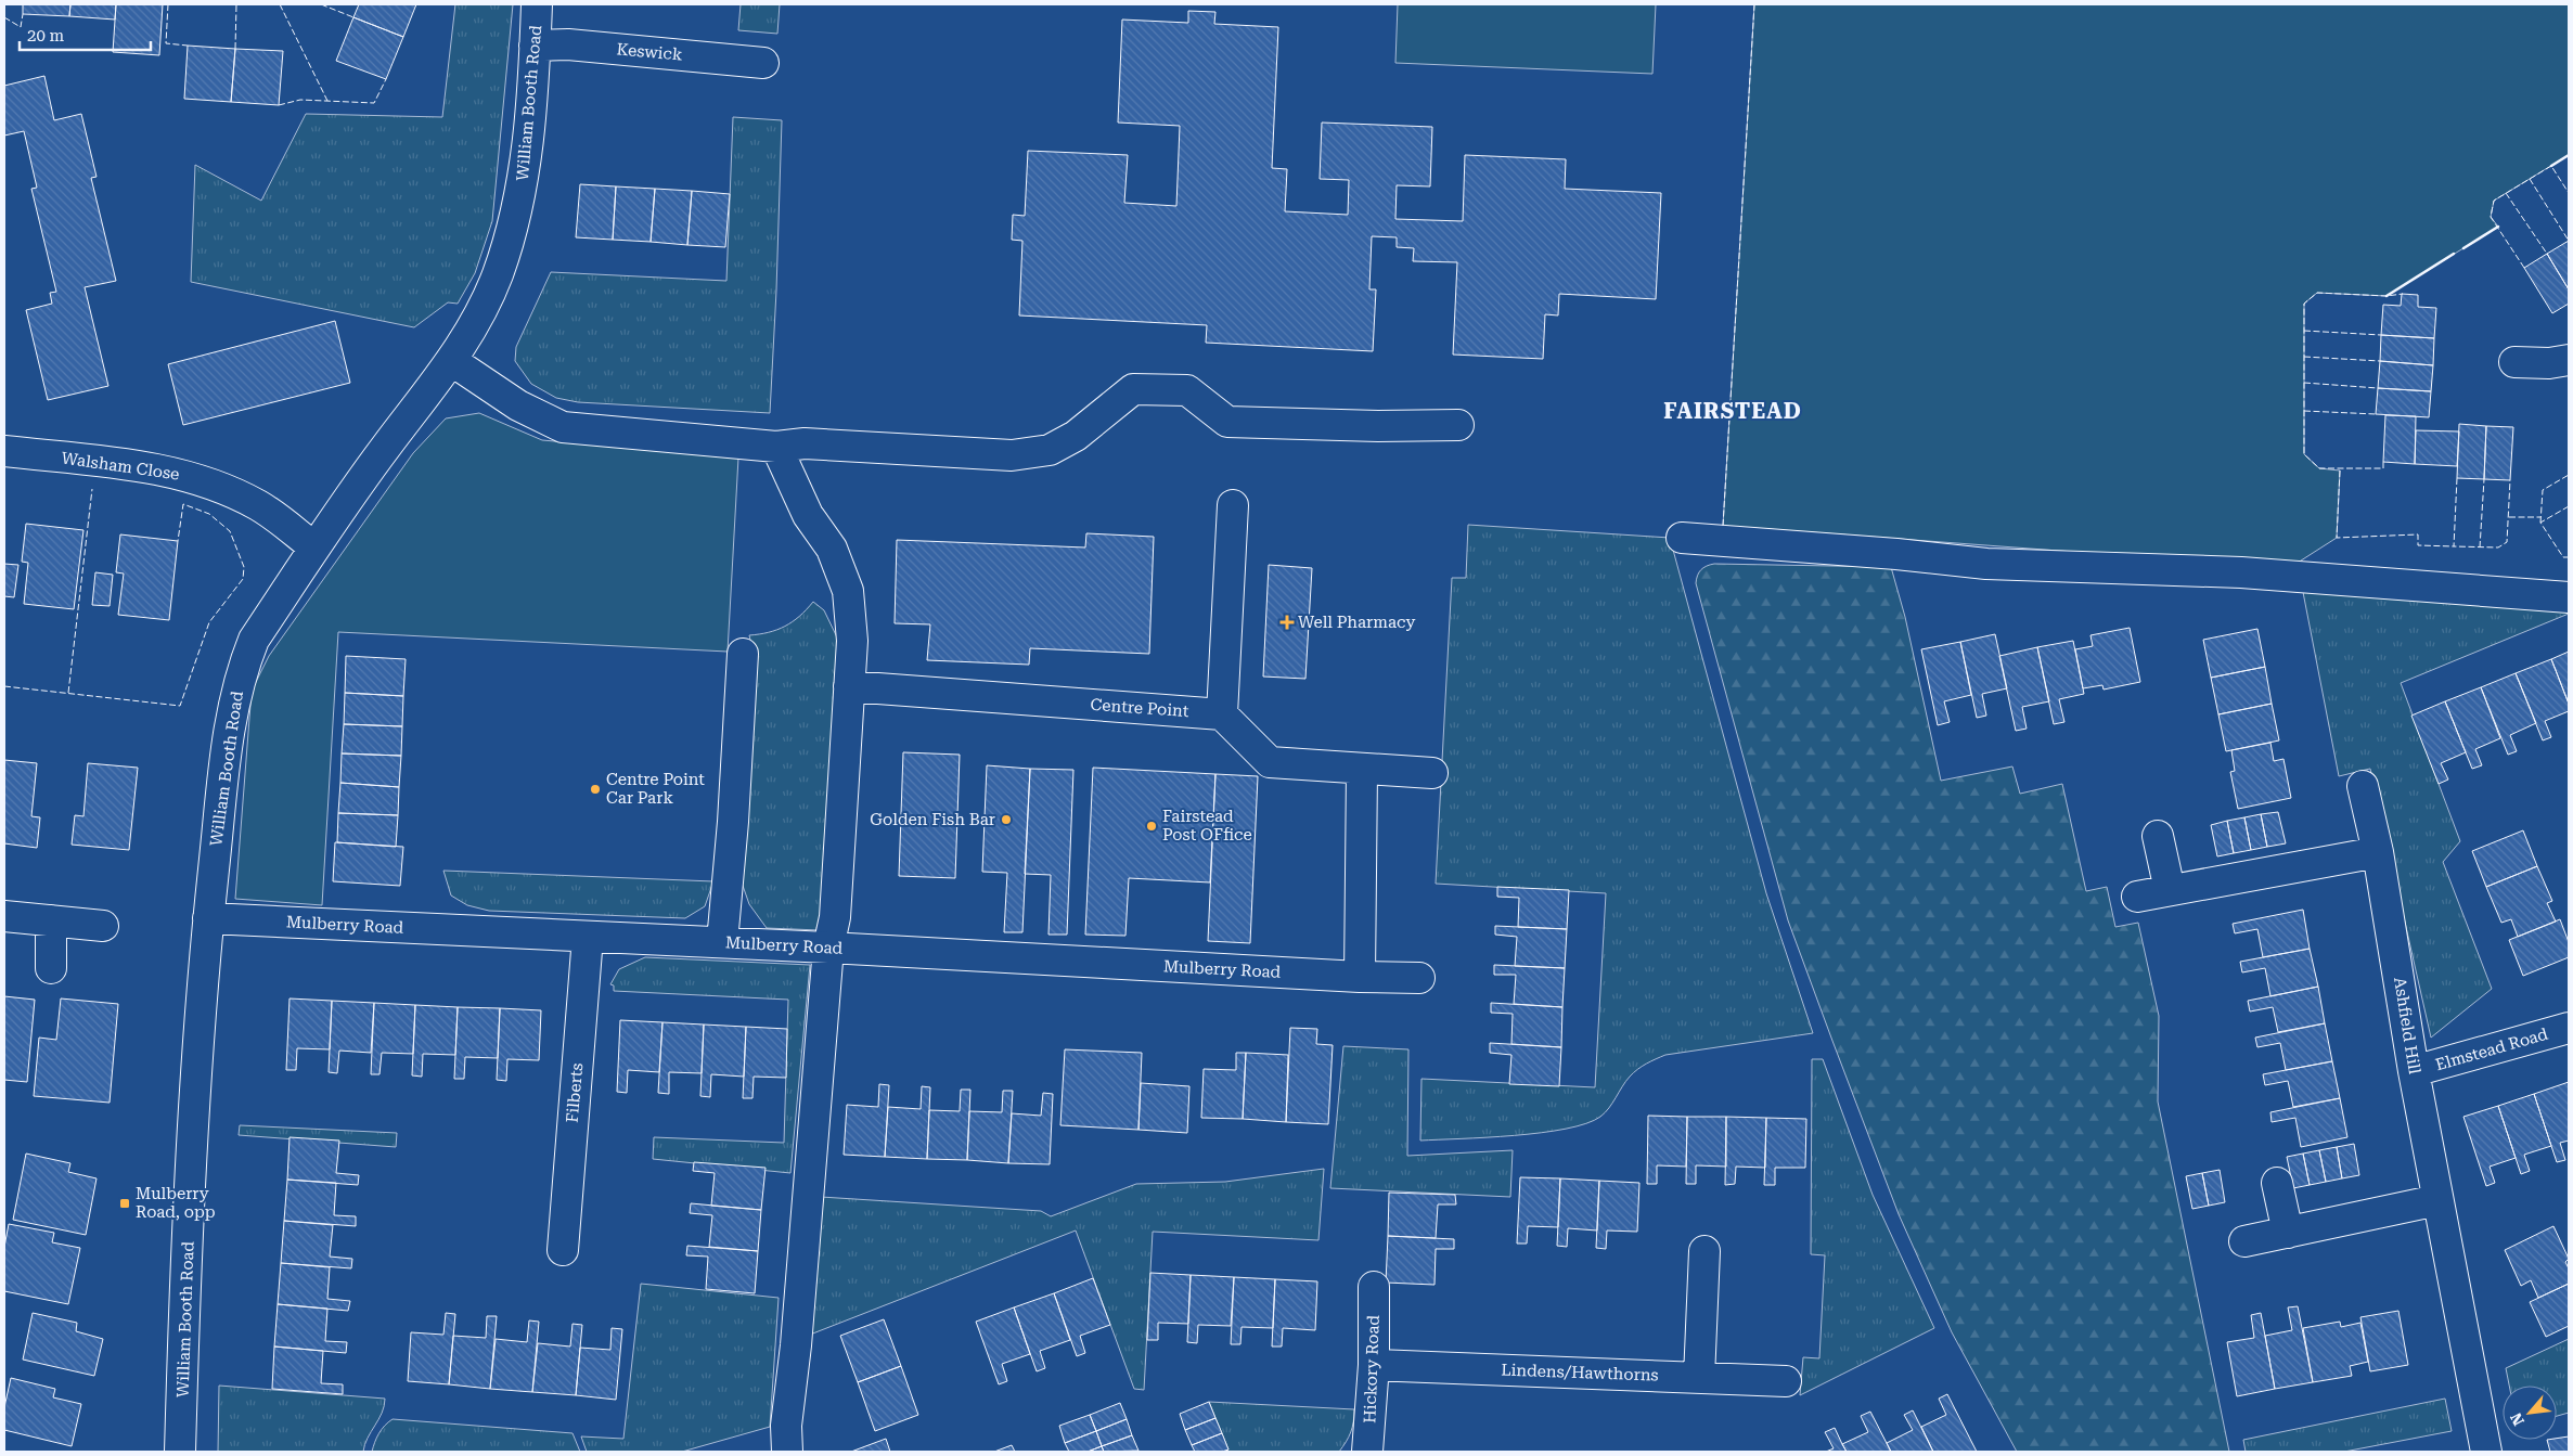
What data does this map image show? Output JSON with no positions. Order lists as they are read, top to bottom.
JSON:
{
  "streets": {
    "street": [
      "Keswick",
      "William Booth Road",
      "Walsham Close",
      "Centre Point",
      "Mulberry Road",
      "Ashfield Hill",
      "Elmstead Road",
      "Filberts",
      "Hickory Road",
      "Lindens/Hawthorns"
    ]
  },
  "crossings": [
    ["Keswick", "William Booth Road"],
    ["William Booth Road", "Walsham Close"],
    ["William Booth Road", "Mulberry Road"],
    ["Mulberry Road", "Filberts"],
    ["Ashfield Hill", "Elmstead Road"],
    ["Hickory Road", "Lindens/Hawthorns"]
  ],
  "districts": ["FAIRSTEAD"],
  "places": {
    "health": ["Well Pharmacy"],
    "other": ["Centre Point Car Park", "Golden Fish Bar", "Fairstead Post OFfice"],
    "transit": ["Mulberry Road, opp"]
  },
  "scale_bar": "20 m",
  "north": "bottom left"
}
